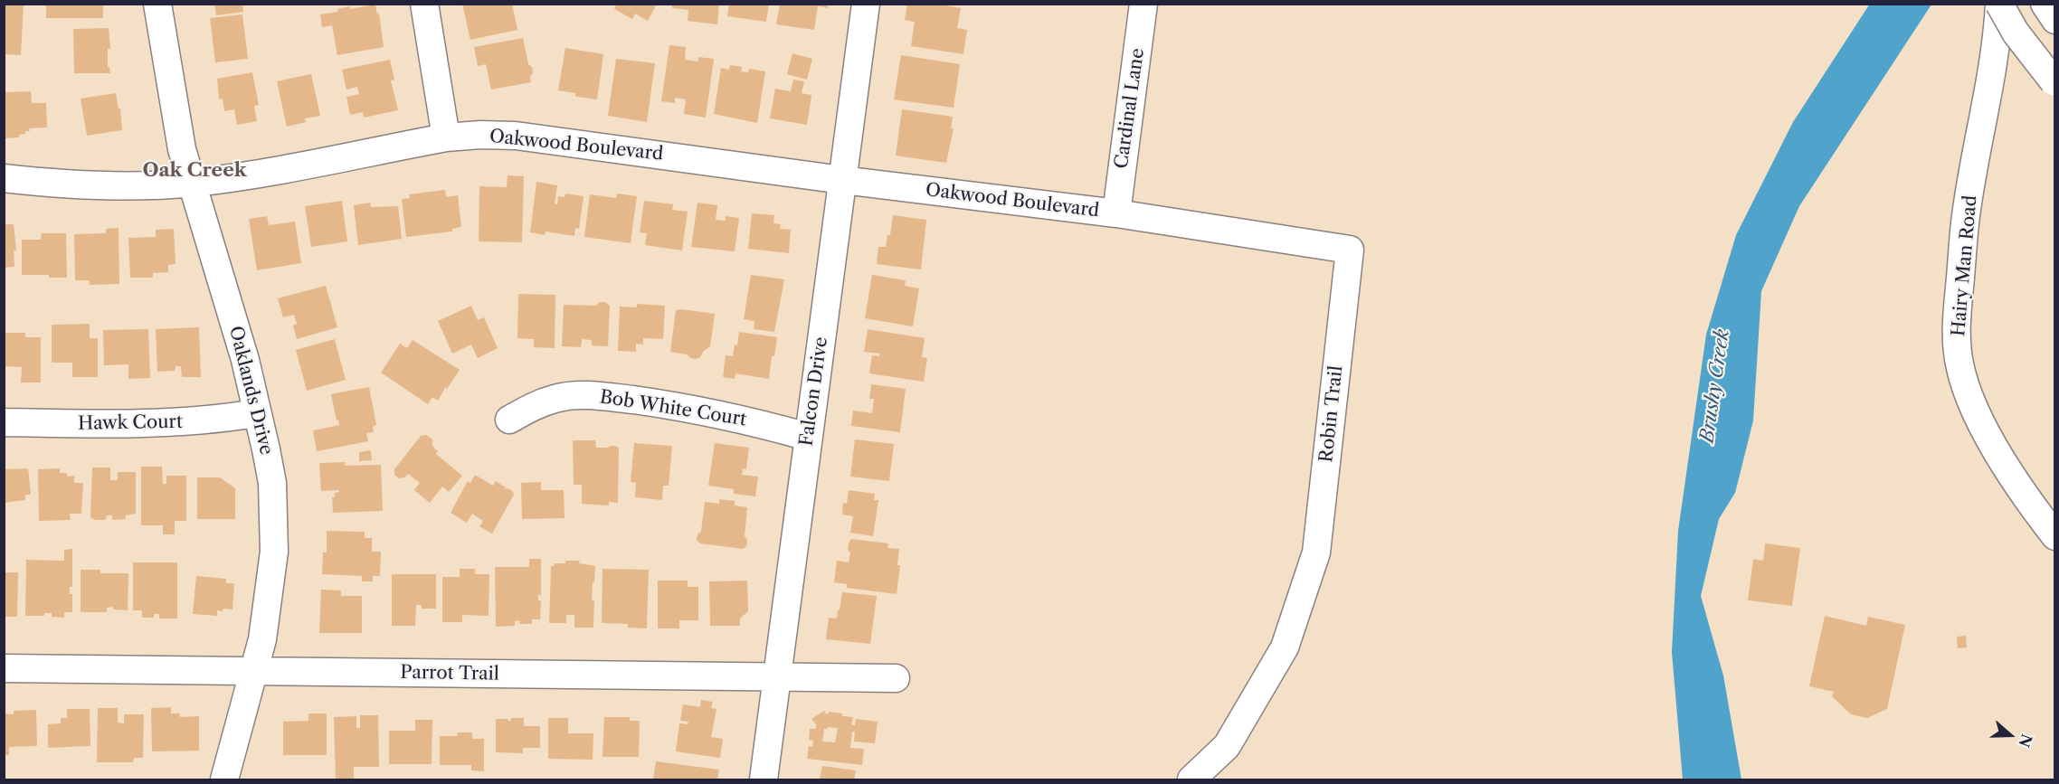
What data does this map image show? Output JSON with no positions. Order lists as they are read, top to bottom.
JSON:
{
  "streets": {
    "street": [
      "Cardinal Lane",
      "Oakwood Boulevard",
      "Hairy Man Road",
      "Oaklands Drive",
      "Falcon Drive",
      "Bob White Court",
      "Robin Trail",
      "Hawk Court",
      "Parrot Trail"
    ]
  },
  "crossings": [
    ["Cardinal Lane", "Oakwood Boulevard"],
    ["Cardinal Lane", "Robin Trail"],
    ["Oakwood Boulevard", "Oaklands Drive"],
    ["Oakwood Boulevard", "Falcon Drive"],
    ["Oakwood Boulevard", "Robin Trail"],
    ["Oaklands Drive", "Hawk Court"],
    ["Oaklands Drive", "Parrot Trail"],
    ["Falcon Drive", "Bob White Court"],
    ["Falcon Drive", "Parrot Trail"]
  ],
  "districts": ["Oak Creek"],
  "water": ["Brushy Creek"],
  "north": "right"
}
